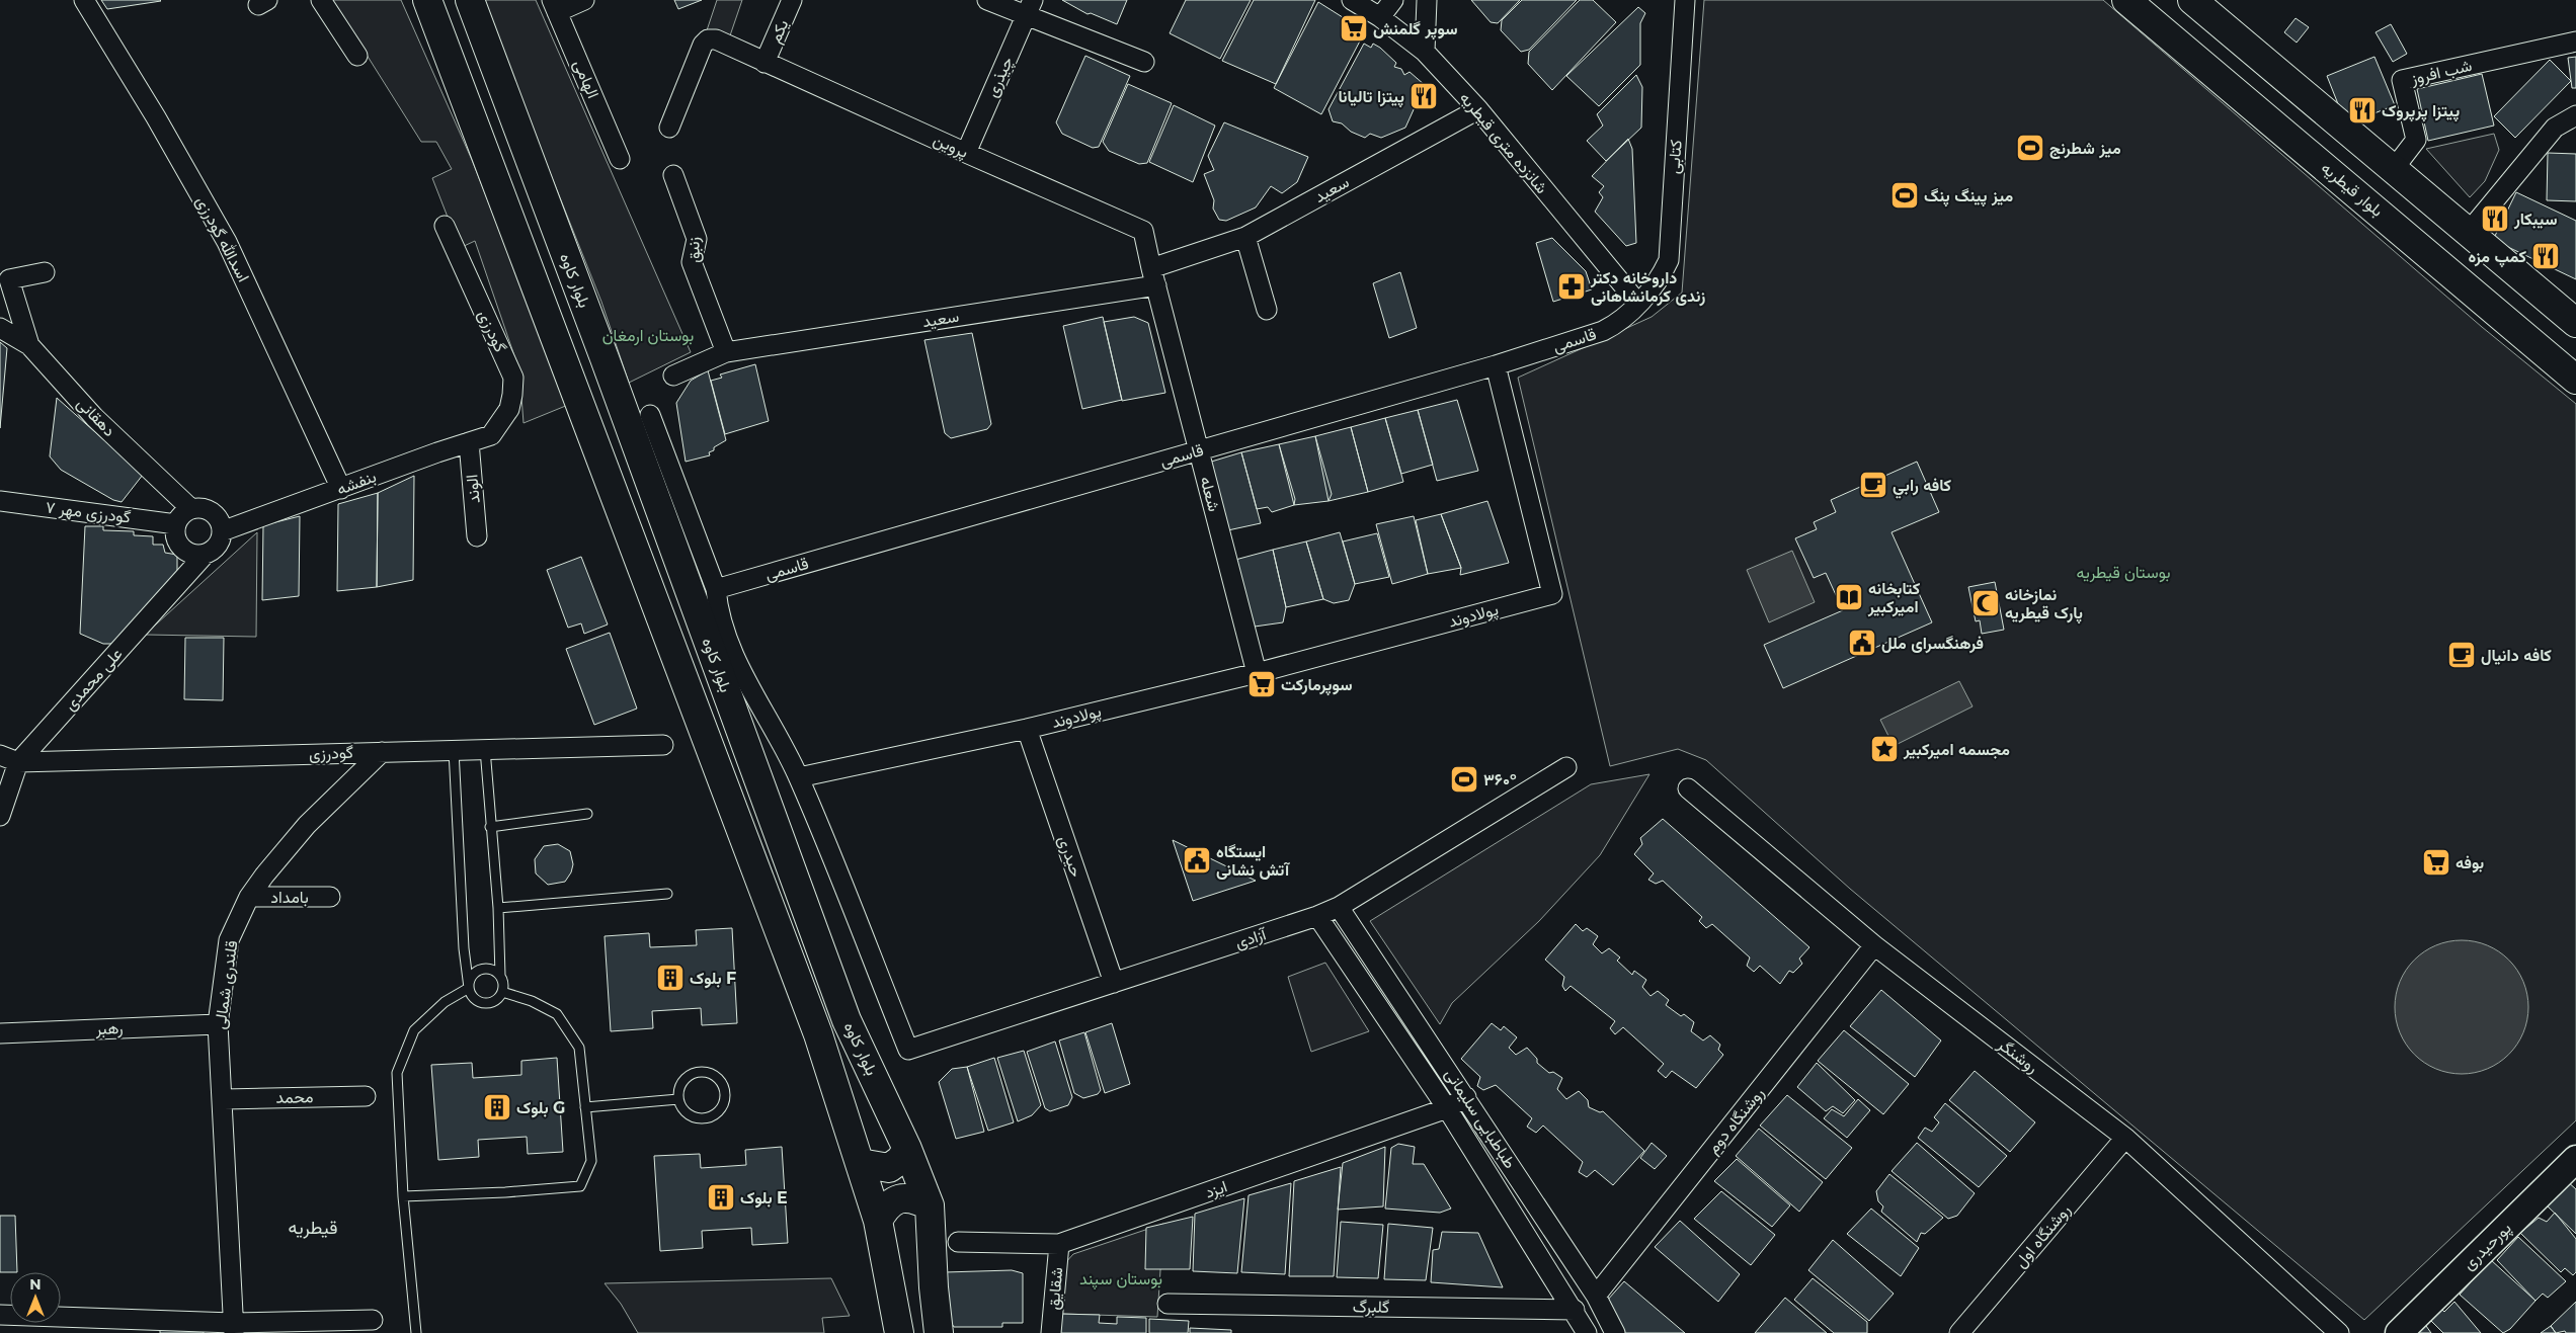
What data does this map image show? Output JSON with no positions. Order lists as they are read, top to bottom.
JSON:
{
  "streets": {
    "main road": ["بلوار قیطریه", "بلوار کاوه", "پورحیدری"],
    "street": [
      "یکم",
      "شب افروز",
      "چیذری",
      "الهامی",
      "شانزده متری قیطریه",
      "پروین",
      "کتابی",
      "سعید",
      "اسدالله گودرزی",
      "زنبق",
      "گودرزی",
      "قاسمی",
      "دهقانی",
      "بنفشه",
      "الوند",
      "شعله",
      "گودرزی مهر ۷",
      "پولادوند",
      "علی محمدی",
      "حیدری",
      "بامداد",
      "آزادی",
      "قلندری شمالی",
      "رهبر",
      "روشنگر",
      "محمد",
      "طباطبایی سلیمانی",
      "روشنگاه دوم",
      "ایزد",
      "روشنگاه اول",
      "شقایق",
      "گلبرگ"
    ]
  },
  "crossings": [
    ["یکم", "پروین"],
    ["چیذری", "پروین"],
    ["شانزده متری قیطریه", "کتابی"],
    ["شانزده متری قیطریه", "سعید"],
    ["شانزده متری قیطریه", "قاسمی"],
    ["پروین", "سعید"],
    ["پروین", "شعله"],
    ["کتابی", "قاسمی"],
    ["سعید", "زنبق"],
    ["سعید", "شعله"],
    ["اسدالله گودرزی", "بنفشه"],
    ["گودرزی", "بنفشه"],
    ["گودرزی", "علی محمدی"],
    ["گودرزی", "قلندری شمالی"],
    ["قاسمی", "شعله"],
    ["قاسمی", "پولادوند"],
    ["دهقانی", "بنفشه"],
    ["دهقانی", "گودرزی مهر ۷"],
    ["دهقانی", "علی محمدی"],
    ["بنفشه", "الوند"],
    ["بنفشه", "گودرزی مهر ۷"],
    ["بنفشه", "علی محمدی"],
    ["شعله", "پولادوند"],
    ["گودرزی مهر ۷", "علی محمدی"],
    ["پولادوند", "حیدری"],
    ["پولادوند", "آزادی"],
    ["حیدری", "آزادی"],
    ["بامداد", "قلندری شمالی"],
    ["آزادی", "طباطبایی سلیمانی"],
    ["قلندری شمالی", "رهبر"],
    ["قلندری شمالی", "محمد"],
    ["روشنگر", "روشنگاه دوم"],
    ["روشنگر", "روشنگاه اول"],
    ["طباطبایی سلیمانی", "روشنگاه دوم"],
    ["طباطبایی سلیمانی", "ایزد"],
    ["طباطبایی سلیمانی", "گلبرگ"],
    ["ایزد", "شقایق"]
  ],
  "districts": ["قیطریه"],
  "parks": ["بوستان ارمغان", "بوستان قیطریه", "بوستان سپند"],
  "places": {
    "supermarket": ["سوپر گلمنش", "سوپرمارکت", "بوفه"],
    "restaurant": [
      "پیتزا تالیانا",
      "پیتزا پرپروک",
      "سیبکار",
      "کمپ مزه"
    ],
    "sports": ["میز شطرنج", "میز پینگ پنگ", "۳۶۰°"],
    "pharmacy": ["داروخانه دکتر زندی کرمانشاهانی"],
    "cafe": ["كافه رابي", "کافه دانیال"],
    "library": ["کتابخانه امیرکبیر"],
    "mosque": ["نمازخانه پارک قیطریه"],
    "public building": ["فرهنگسرای ملل", "ایستگاه آتش نشانی"],
    "place": ["مجسمه امیرکبیر"],
    "building": ["بلوک F", "بلوک G", "بلوک E"]
  },
  "north": "top"
}
